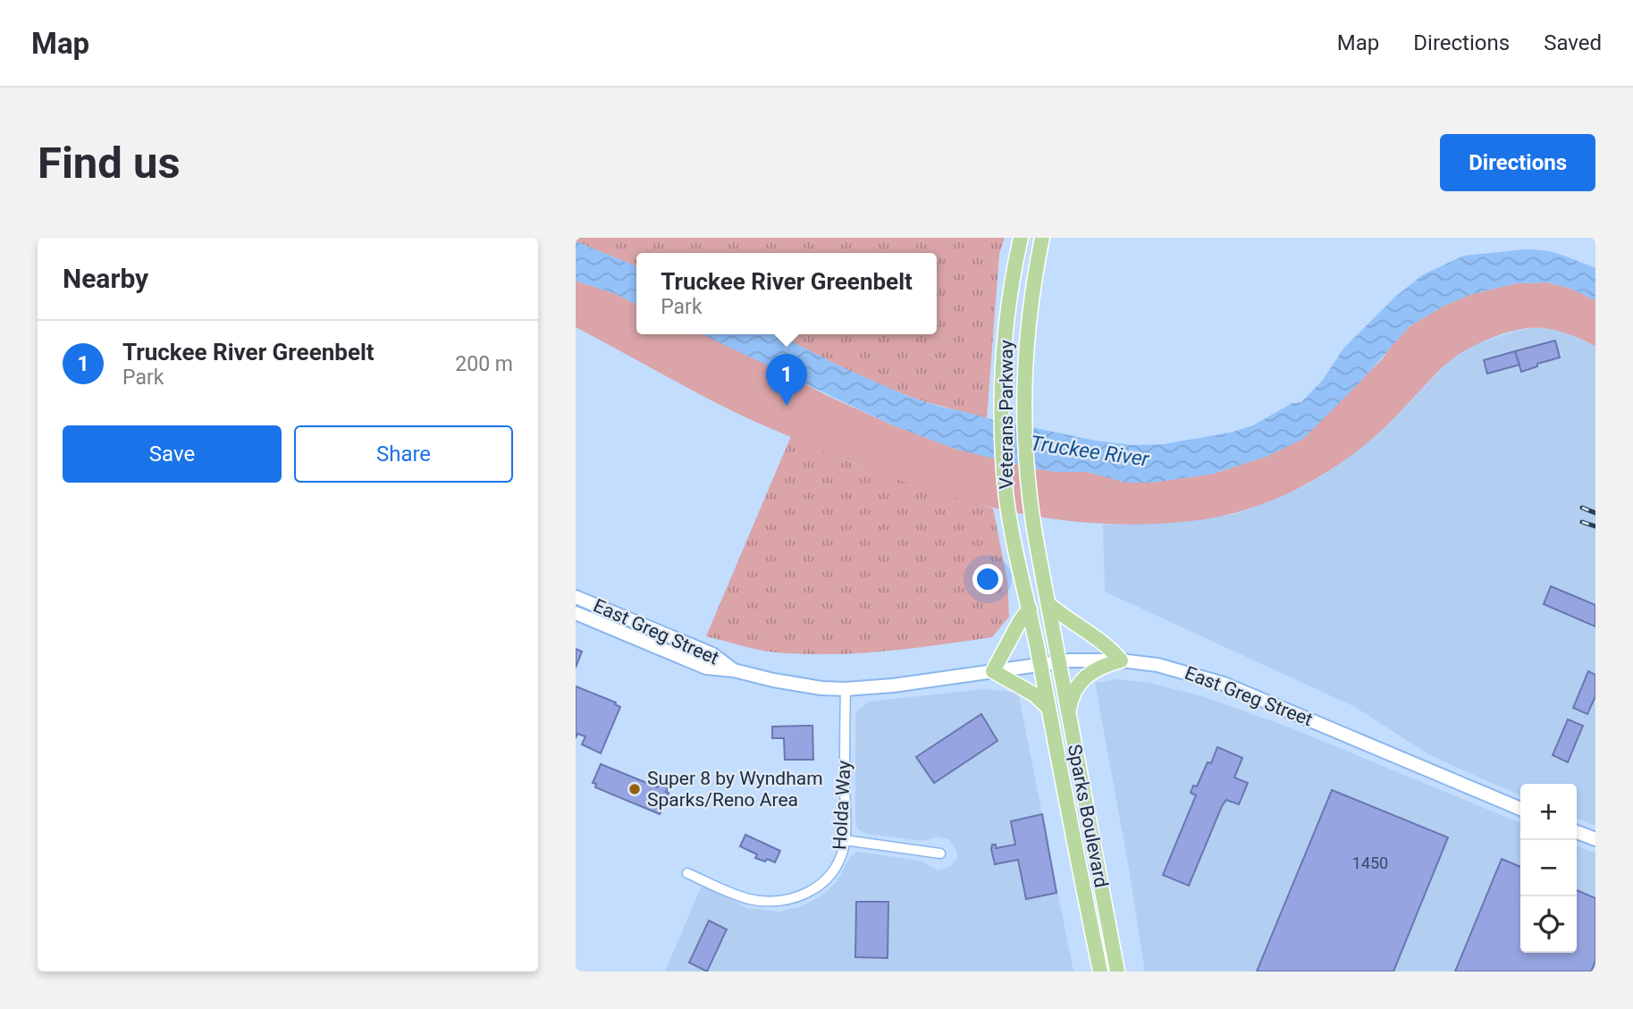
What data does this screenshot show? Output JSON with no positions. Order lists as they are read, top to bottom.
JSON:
{
  "streets": {
    "main road": ["Veterans Parkway", "East Greg Street", "Sparks Boulevard"],
    "street": ["Holda Way"]
  },
  "crossings": [
    ["Veterans Parkway", "East Greg Street"],
    ["Veterans Parkway", "Sparks Boulevard"],
    ["East Greg Street", "Holda Way"],
    ["East Greg Street", "Sparks Boulevard"]
  ],
  "water": ["Truckee River"],
  "places": ["Super 8 by Wyndham Sparks/Reno Area"],
  "house_numbers": ["1450"],
  "page": {
    "header": "Map",
    "nav": ["Map", "Directions", "Saved"],
    "buttons": [
      "Directions",
      ["Save", "Share"]
    ],
    "title": "Find us",
    "heading": "Nearby",
    "popup": ["Truckee River Greenbelt", "Park"],
    "list": [
      {
        "mark": "1",
        "name": "Truckee River Greenbelt",
        "note": "Park",
        "value": "200 m"
      }
    ],
    "pins": "1",
    "map_buttons": ["+", "−"]
  }
}
